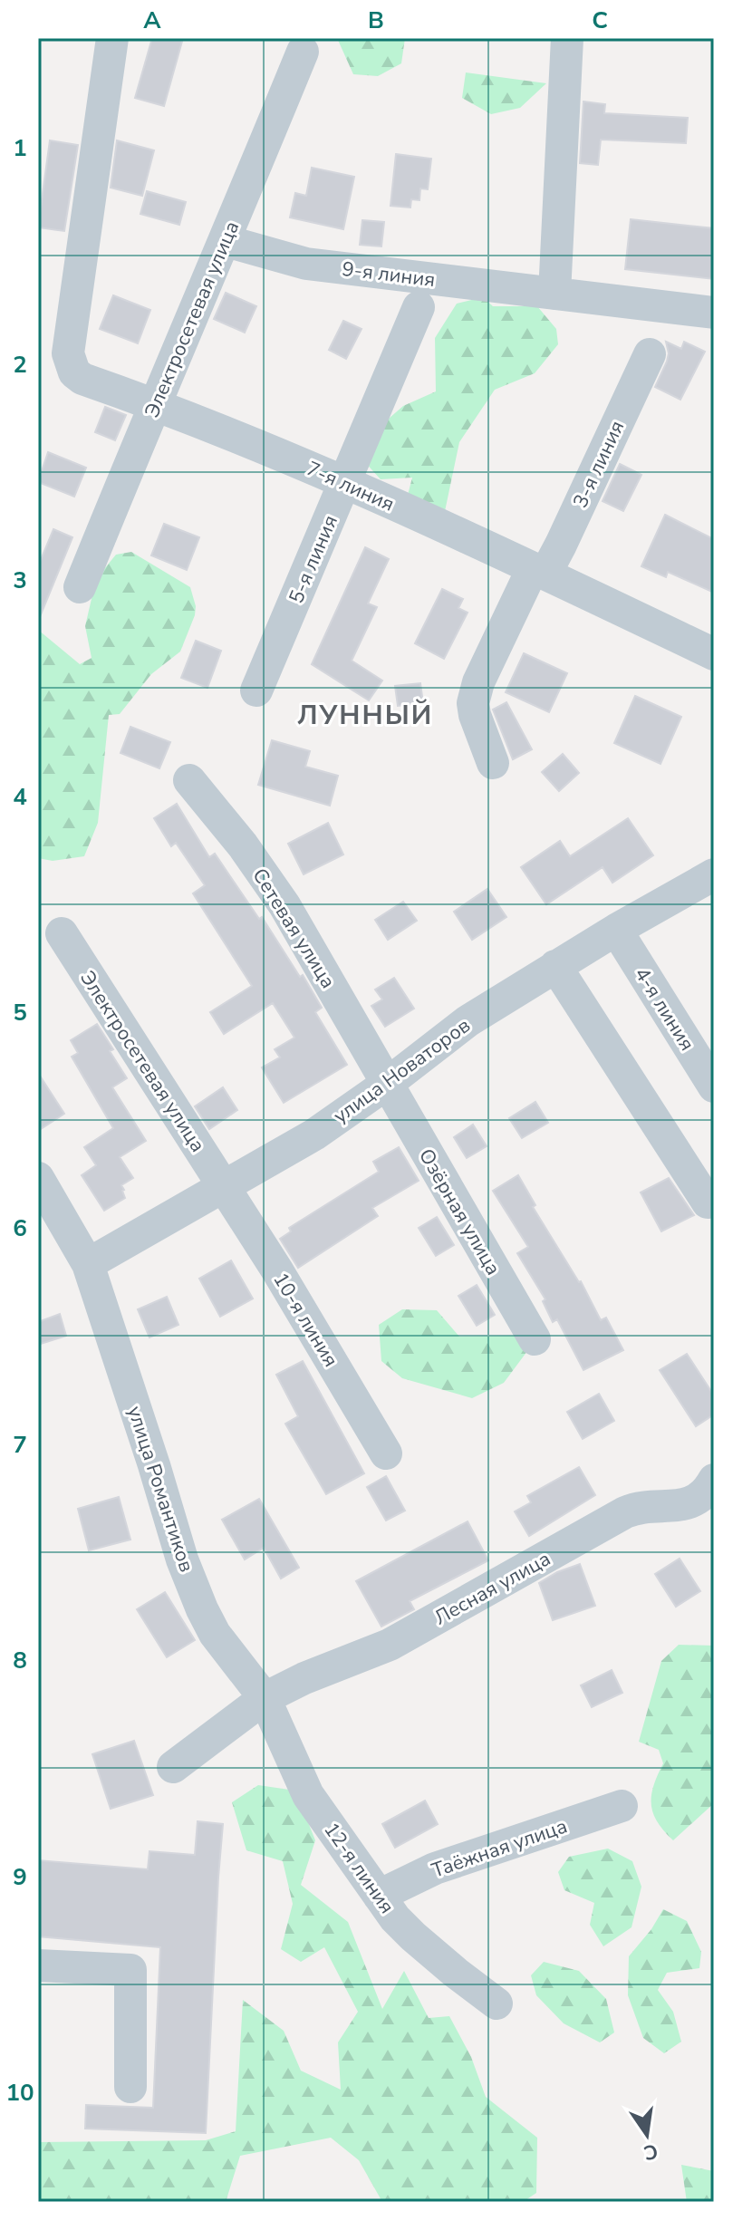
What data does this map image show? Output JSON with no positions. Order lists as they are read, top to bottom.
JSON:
{
  "streets": {
    "street": [
      "9-я линия",
      "Электросетевая улица",
      "3-я линия",
      "7-я линия",
      "5-я линия",
      "Сетевая улица",
      "4-я линия",
      "улица Новаторов",
      "Озёрная улица",
      "10-я линия",
      "улица Романтиков",
      "Лесная улица",
      "Таёжная улица",
      "12-я линия"
    ]
  },
  "crossings": [
    ["9-я линия", "Электросетевая улица"],
    ["Электросетевая улица", "7-я линия"],
    ["Электросетевая улица", "улица Новаторов"],
    ["Электросетевая улица", "10-я линия"],
    ["3-я линия", "7-я линия"],
    ["7-я линия", "5-я линия"],
    ["Сетевая улица", "улица Новаторов"],
    ["Сетевая улица", "Озёрная улица"],
    ["4-я линия", "улица Новаторов"],
    ["улица Новаторов", "Озёрная улица"],
    ["улица Новаторов", "10-я линия"],
    ["улица Новаторов", "улица Романтиков"],
    ["улица Романтиков", "Лесная улица"],
    ["улица Романтиков", "12-я линия"],
    ["Лесная улица", "12-я линия"],
    ["Таёжная улица", "12-я линия"]
  ],
  "districts": ["ЛУННЫЙ"],
  "north": "bottom",
  "grid": {
    "columns": ["A", "B", "C"],
    "rows": [
      "1",
      "2",
      "3",
      "4",
      "5",
      "6",
      "7",
      "8",
      "9",
      "10"
    ]
  }
}
